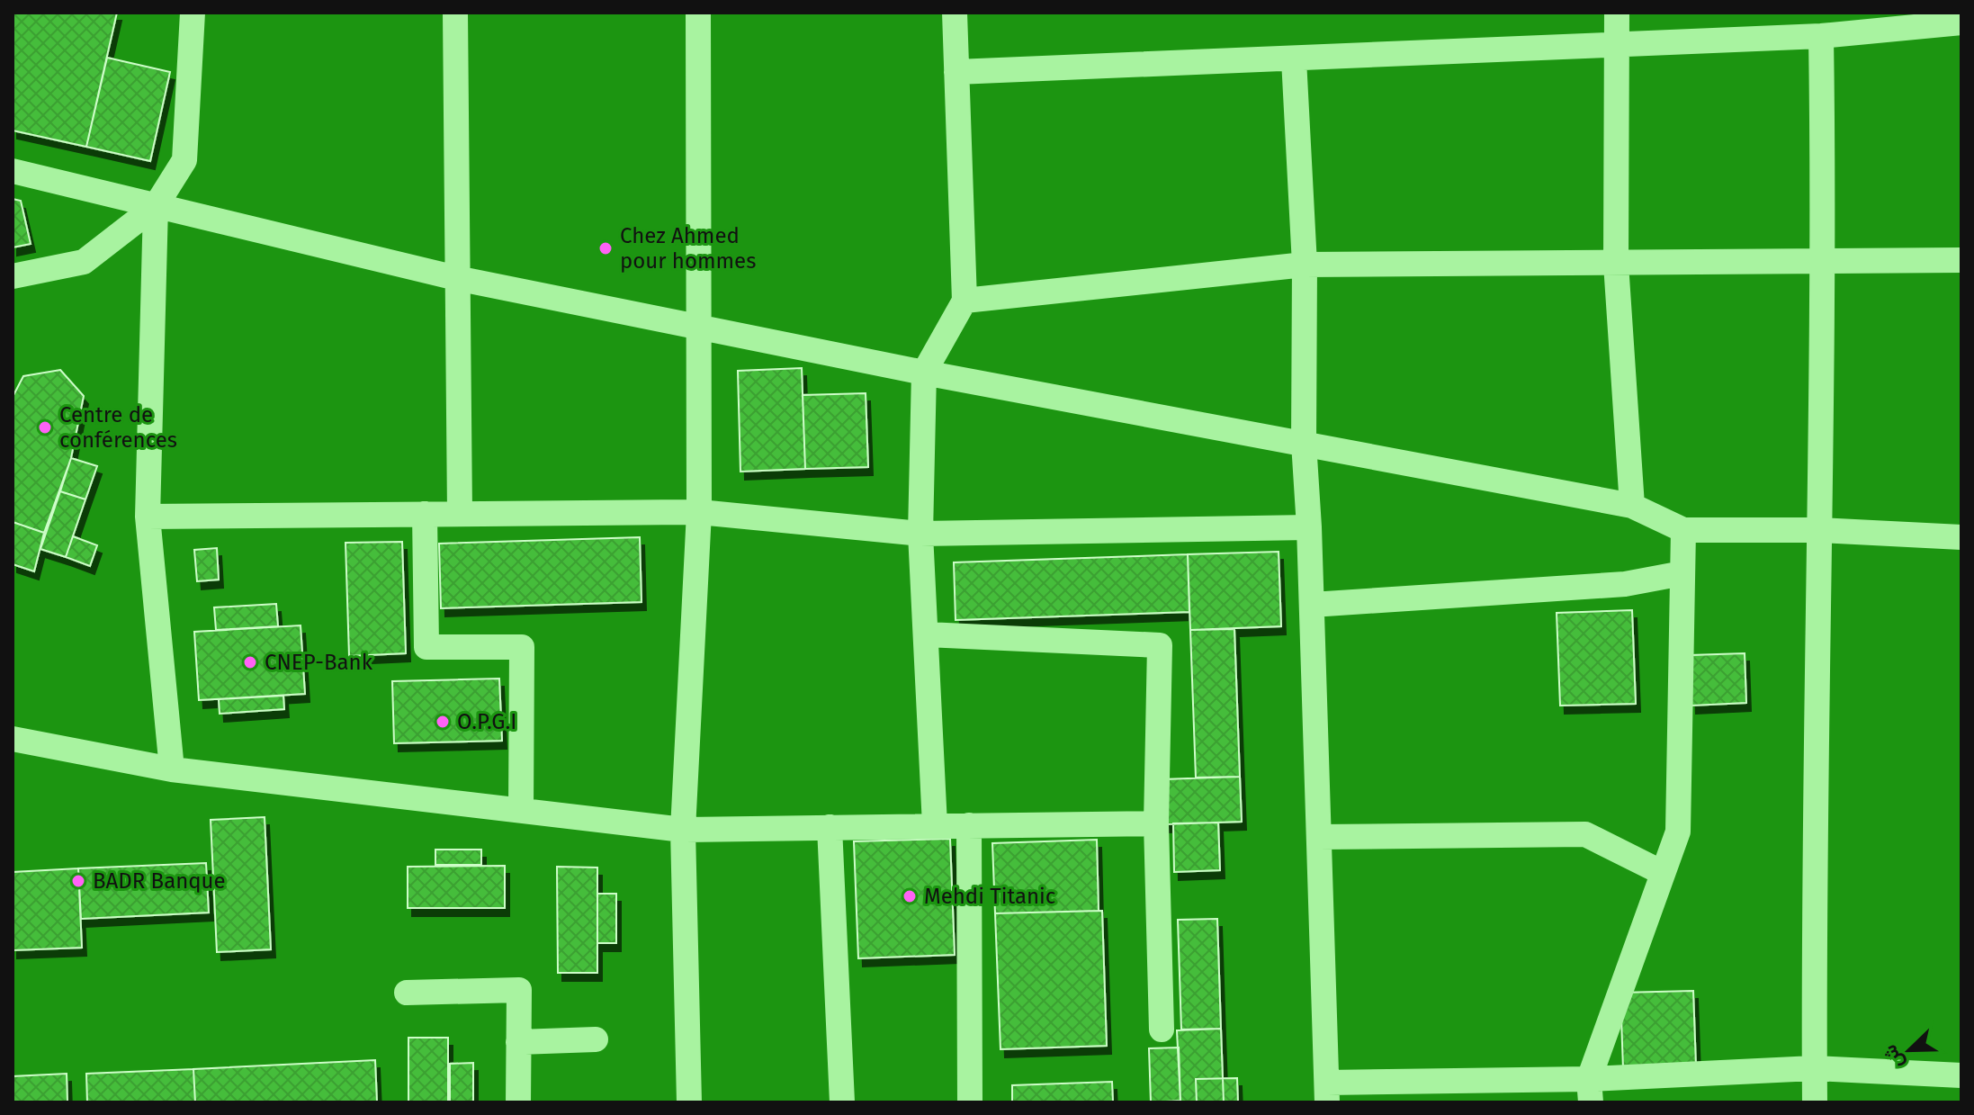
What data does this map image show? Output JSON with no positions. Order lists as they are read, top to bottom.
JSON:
{
  "places": [
    "Chez Ahmed pour hommes",
    "Centre de conférences",
    "CNEP-Bank",
    "O.P.G.I",
    "BADR Banque",
    "Mehdi Titanic"
  ],
  "north": "bottom left"
}
